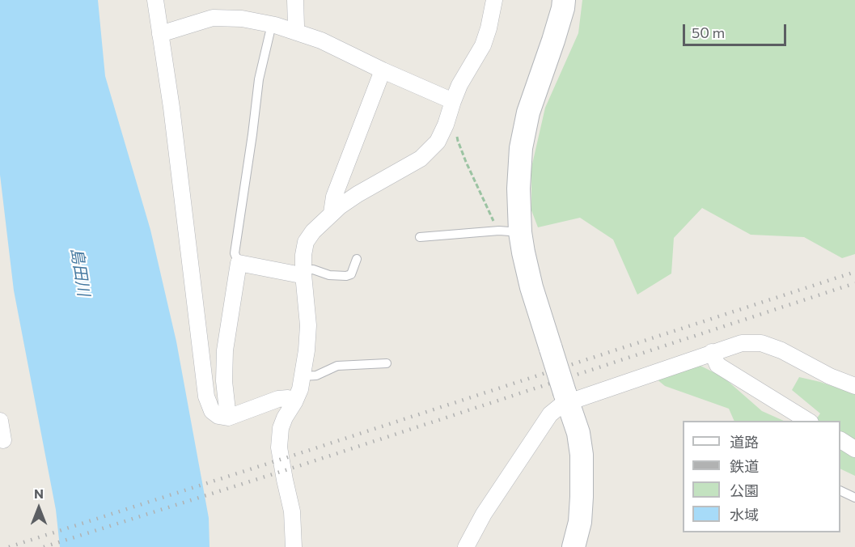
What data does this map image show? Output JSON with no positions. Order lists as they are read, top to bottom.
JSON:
{
  "water": ["島田川"],
  "legend": [
    "道路",
    "鉄道",
    "公園",
    "水域"
  ],
  "scale_bar": "50 m",
  "north": "top"
}
